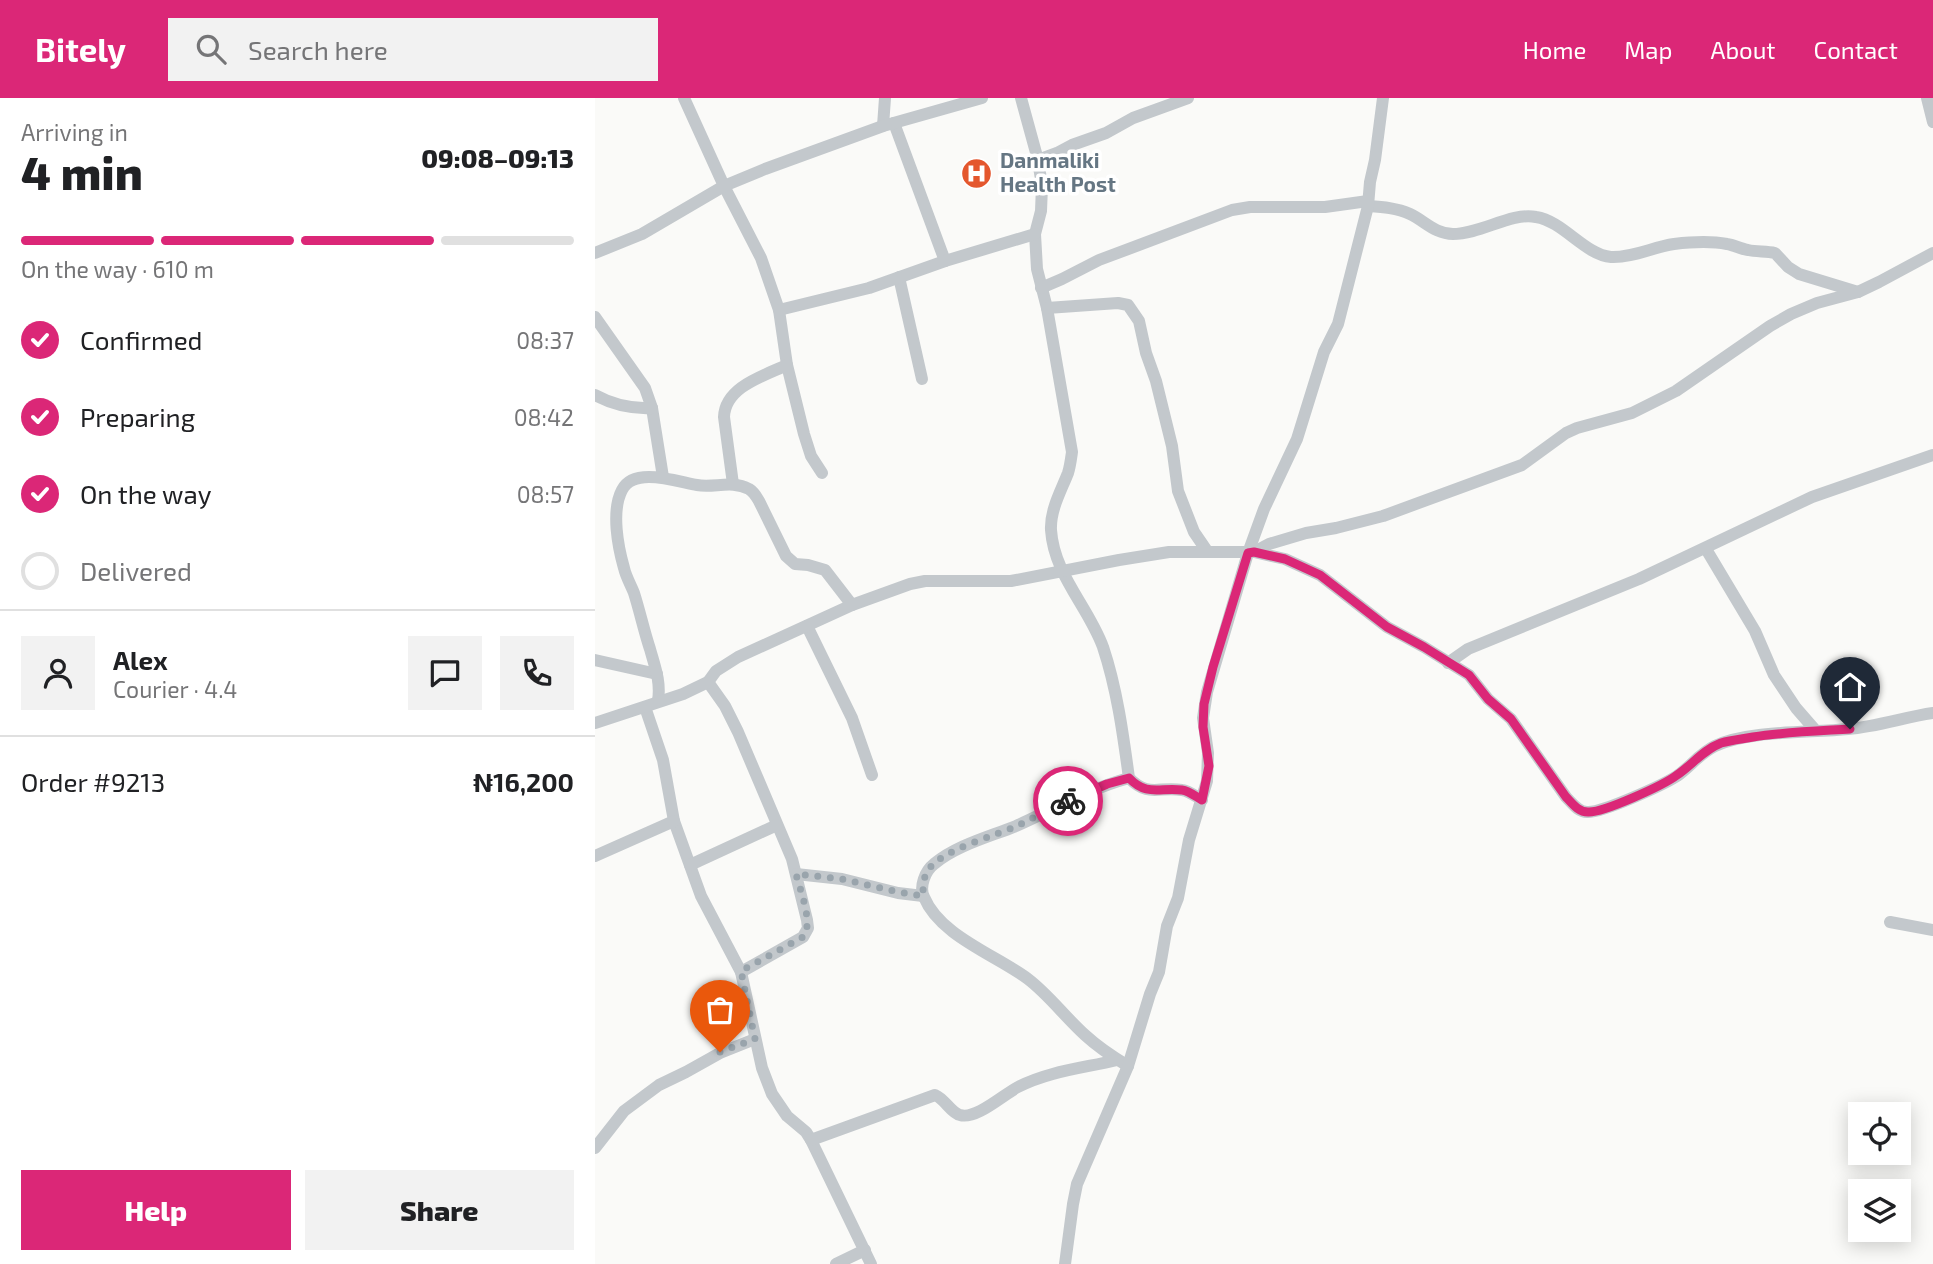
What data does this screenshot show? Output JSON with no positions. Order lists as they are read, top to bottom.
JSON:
{
  "places": {
    "hospital": ["Danmaliki Health Post"]
  },
  "page": {
    "header": "Bitely",
    "search": "Search here",
    "nav": [
      "Home",
      "Map",
      "About",
      "Contact"
    ],
    "heading": ["4 min", "Arriving in", "09:08–09:13"],
    "panel": [
      "Alex",
      "Courier · 4.4",
      "Order #9213",
      "₦16,200"
    ],
    "bar": "On the way · 610 m",
    "list": [
      ["Confirmed", "08:37"],
      ["Preparing", "08:42"],
      ["On the way", "08:57"],
      "Delivered"
    ],
    "buttons": ["Help", "Share"]
  }
}
